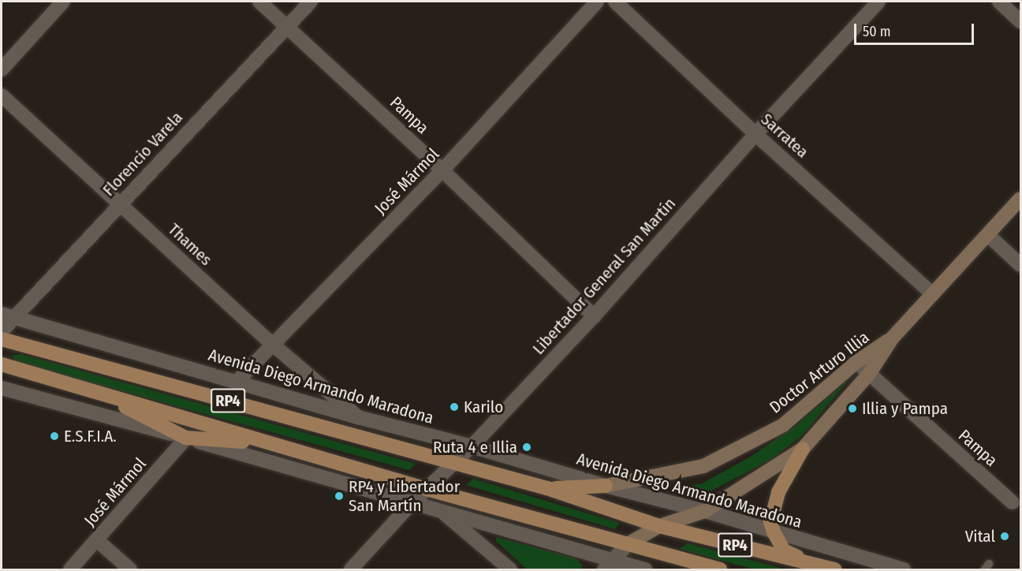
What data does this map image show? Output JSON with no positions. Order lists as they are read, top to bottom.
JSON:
{
  "streets": {
    "main road": ["Doctor Arturo Illia", "RP4"],
    "street": [
      "Pampa",
      "Sarratea",
      "Florencio Varela",
      "José Mármol",
      "Thames",
      "Libertador General San Martín",
      "Avenida Diego Armando Maradona"
    ]
  },
  "crossings": [
    ["Pampa", "Florencio Varela"],
    ["Pampa", "José Mármol"],
    ["Pampa", "Libertador General San Martín"],
    ["Pampa", "Doctor Arturo Illia"],
    ["Sarratea", "Libertador General San Martín"],
    ["Sarratea", "Doctor Arturo Illia"],
    ["Florencio Varela", "Thames"],
    ["Florencio Varela", "Avenida Diego Armando Maradona"],
    ["José Mármol", "Thames"],
    ["José Mármol", "Avenida Diego Armando Maradona"],
    ["Thames", "Avenida Diego Armando Maradona"],
    ["Libertador General San Martín", "Avenida Diego Armando Maradona"],
    ["Libertador General San Martín", "RP4"],
    ["Doctor Arturo Illia", "Avenida Diego Armando Maradona"],
    ["Doctor Arturo Illia", "RP4"]
  ],
  "places": [
    "Karilo",
    "Illia y Pampa",
    "E.S.F.I.A.",
    "Ruta 4 e Illia",
    "RP4 y Libertador San Martín",
    "Vital"
  ],
  "scale_bar": "50 m"
}
